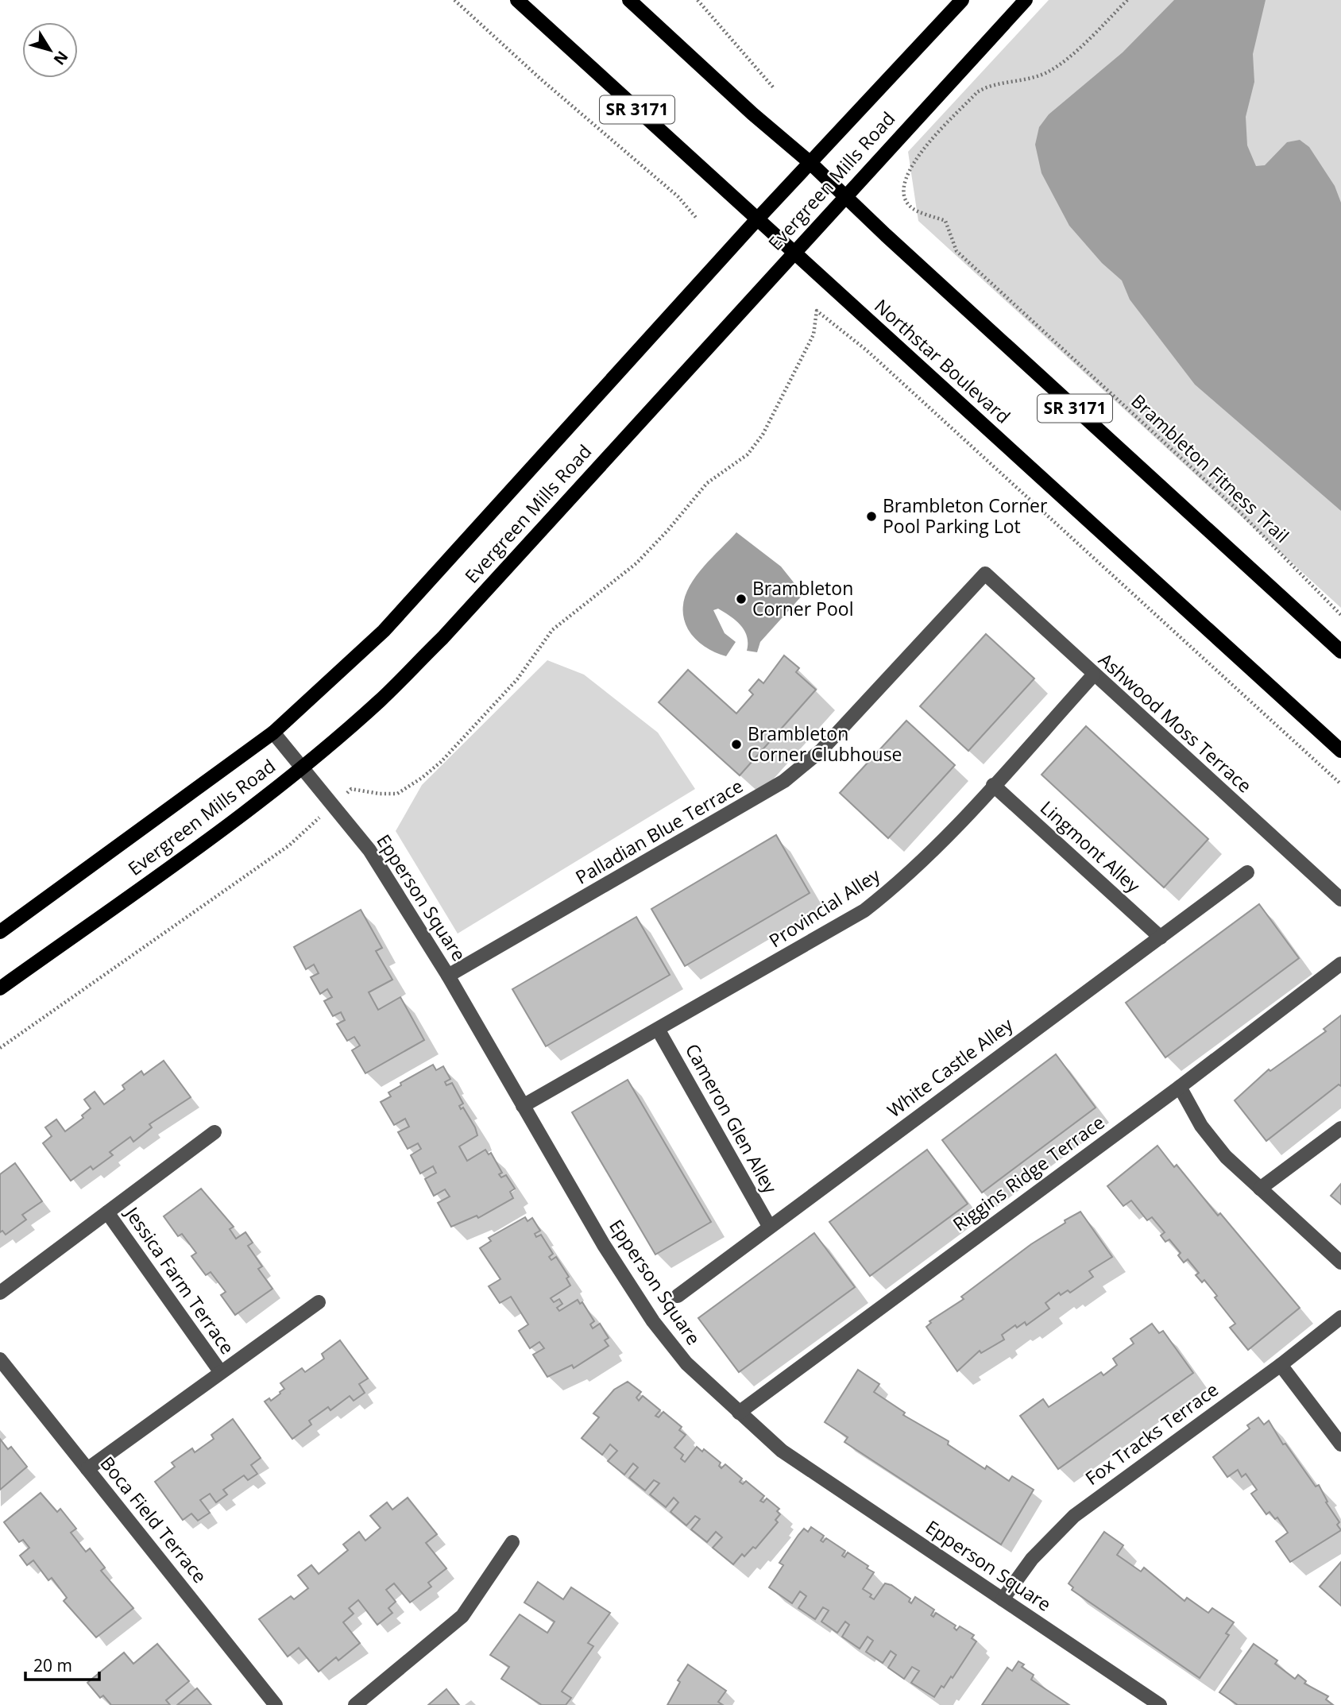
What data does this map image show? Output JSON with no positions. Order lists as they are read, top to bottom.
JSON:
{
  "streets": {
    "main road": ["SR 3171", "Evergreen Mills Road", "Northstar Boulevard"],
    "street": [
      "Ashwood Moss Terrace",
      "Palladian Blue Terrace",
      "Lingmont Alley",
      "Epperson Square",
      "Provincial Alley",
      "White Castle Alley",
      "Cameron Glen Alley",
      "Riggins Ridge Terrace",
      "Jessica Farm Terrace",
      "Fox Tracks Terrace",
      "Boca Field Terrace"
    ],
    "path": ["Brambleton Fitness Trail"]
  },
  "crossings": [
    ["SR 3171", "Evergreen Mills Road"],
    ["Evergreen Mills Road", "Northstar Boulevard"],
    ["Evergreen Mills Road", "Epperson Square"],
    ["Ashwood Moss Terrace", "Palladian Blue Terrace"],
    ["Ashwood Moss Terrace", "Provincial Alley"],
    ["Palladian Blue Terrace", "Epperson Square"],
    ["Lingmont Alley", "Provincial Alley"],
    ["Lingmont Alley", "White Castle Alley"],
    ["Epperson Square", "Provincial Alley"],
    ["Epperson Square", "Riggins Ridge Terrace"],
    ["Epperson Square", "Fox Tracks Terrace"],
    ["Provincial Alley", "Cameron Glen Alley"],
    ["White Castle Alley", "Cameron Glen Alley"],
    ["Jessica Farm Terrace", "Boca Field Terrace"]
  ],
  "places": ["Brambleton Corner Pool Parking Lot", "Brambleton Corner Pool", "Brambleton Corner Clubhouse"],
  "scale_bar": "20 m",
  "north": "bottom right"
}
